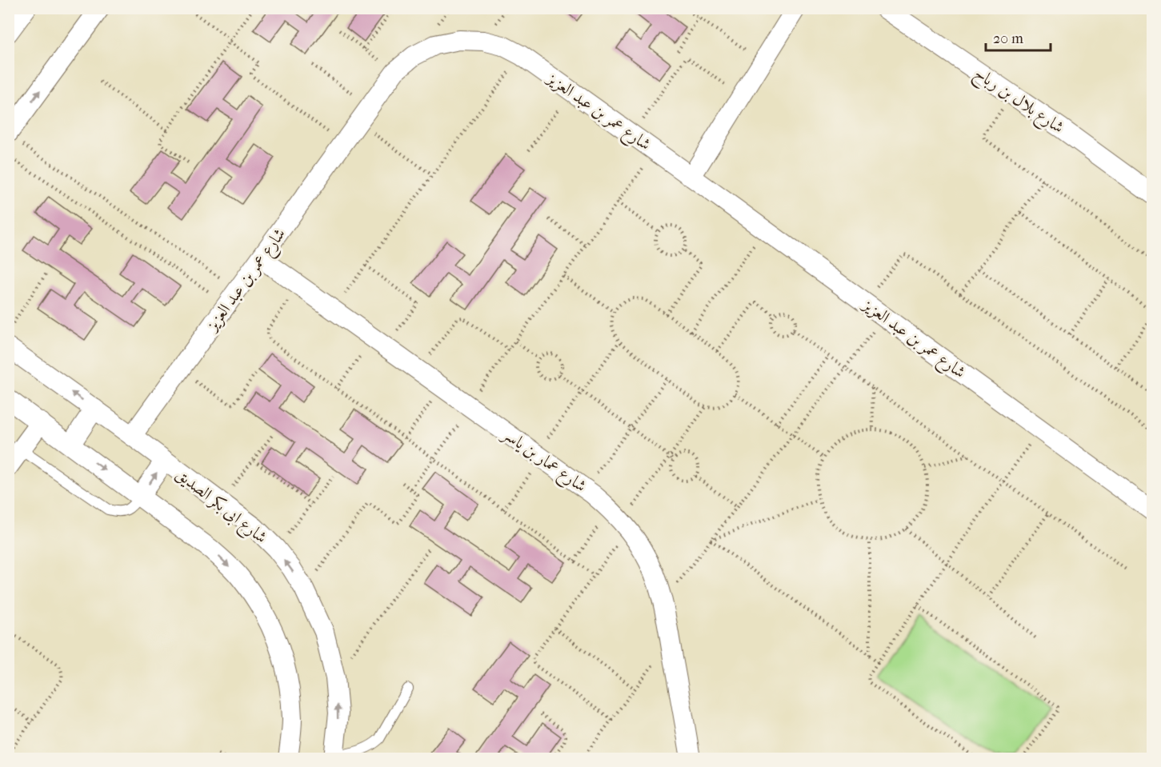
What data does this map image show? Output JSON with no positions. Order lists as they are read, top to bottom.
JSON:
{
  "streets": {
    "street": [
      "شارع بلال بن رباح",
      "شارع عمر بن عبد العزيز",
      "شارع عمار بن ياسر",
      "شارع ابى بكر الصديق"
    ]
  },
  "crossings": [
    ["شارع عمر بن عبد العزيز", "شارع عمار بن ياسر"],
    ["شارع عمر بن عبد العزيز", "شارع ابى بكر الصديق"]
  ],
  "scale_bar": "20 m"
}
